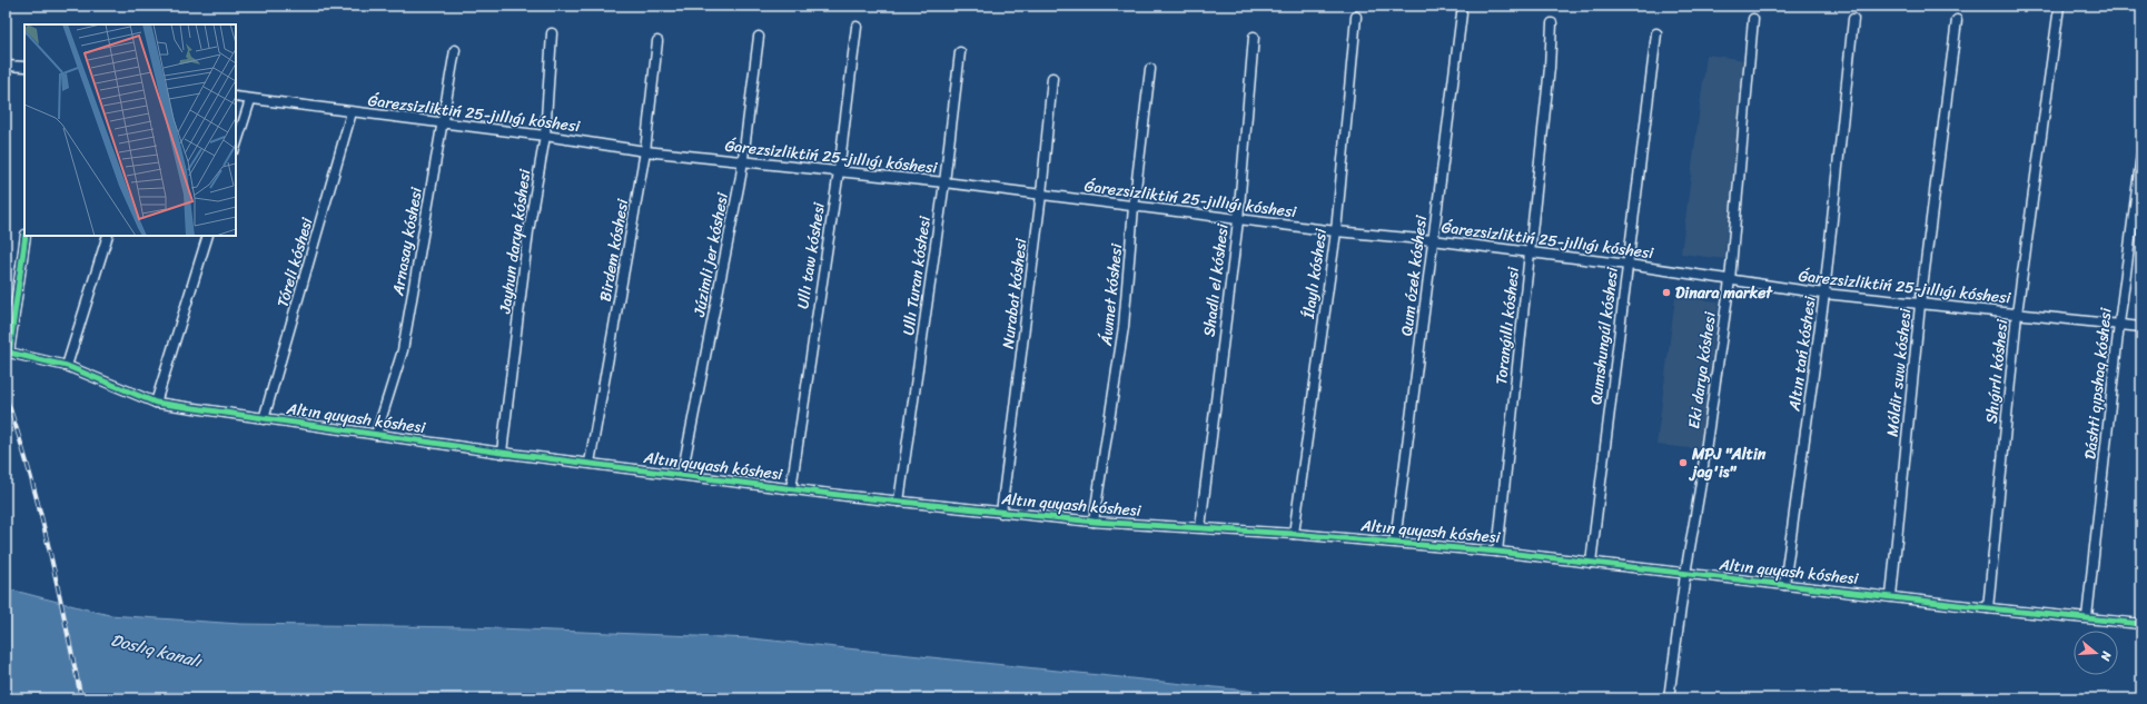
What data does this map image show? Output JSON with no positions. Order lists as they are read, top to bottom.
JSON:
{
  "streets": {
    "street": [
      "Ǵarezsizliktiń 25-jıllıǵı kóshesi",
      "Arnasay kóshesi",
      "Jayhun darya kóshesi",
      "Birdem kóshesi",
      "Júzimli jer kóshesi",
      "Ullı taw kóshesi",
      "Tóreli kóshesi",
      "Ílaylı kóshesi",
      "Ullı Turan kóshesi",
      "Qum ózek kóshesi",
      "Shadlı el kóshesi",
      "Nurabat kóshesi",
      "Áwmet kóshesi",
      "Toranǵıllı kóshesi",
      "Qumshungúl kóshesi",
      "Altın tań kóshesi",
      "Eki darya kóshesi",
      "Shıǵırlı kóshesi",
      "Móldir suw kóshesi",
      "Dáshti qıpshaq kóshesi",
      "Altın quyash kóshesi"
    ]
  },
  "crossings": [
    ["Ǵarezsizliktiń 25-jıllıǵı kóshesi", "Arnasay kóshesi"],
    ["Ǵarezsizliktiń 25-jıllıǵı kóshesi", "Jayhun darya kóshesi"],
    ["Ǵarezsizliktiń 25-jıllıǵı kóshesi", "Birdem kóshesi"],
    ["Ǵarezsizliktiń 25-jıllıǵı kóshesi", "Júzimli jer kóshesi"],
    ["Ǵarezsizliktiń 25-jıllıǵı kóshesi", "Ullı taw kóshesi"],
    ["Ǵarezsizliktiń 25-jıllıǵı kóshesi", "Tóreli kóshesi"],
    ["Ǵarezsizliktiń 25-jıllıǵı kóshesi", "Ílaylı kóshesi"],
    ["Ǵarezsizliktiń 25-jıllıǵı kóshesi", "Ullı Turan kóshesi"],
    ["Ǵarezsizliktiń 25-jıllıǵı kóshesi", "Qum ózek kóshesi"],
    ["Ǵarezsizliktiń 25-jıllıǵı kóshesi", "Shadlı el kóshesi"],
    ["Ǵarezsizliktiń 25-jıllıǵı kóshesi", "Nurabat kóshesi"],
    ["Ǵarezsizliktiń 25-jıllıǵı kóshesi", "Áwmet kóshesi"],
    ["Ǵarezsizliktiń 25-jıllıǵı kóshesi", "Toranǵıllı kóshesi"],
    ["Ǵarezsizliktiń 25-jıllıǵı kóshesi", "Qumshungúl kóshesi"],
    ["Ǵarezsizliktiń 25-jıllıǵı kóshesi", "Altın tań kóshesi"],
    ["Ǵarezsizliktiń 25-jıllıǵı kóshesi", "Eki darya kóshesi"],
    ["Ǵarezsizliktiń 25-jıllıǵı kóshesi", "Shıǵırlı kóshesi"],
    ["Ǵarezsizliktiń 25-jıllıǵı kóshesi", "Móldir suw kóshesi"],
    ["Ǵarezsizliktiń 25-jıllıǵı kóshesi", "Dáshti qıpshaq kóshesi"],
    ["Arnasay kóshesi", "Altın quyash kóshesi"],
    ["Jayhun darya kóshesi", "Altın quyash kóshesi"],
    ["Birdem kóshesi", "Altın quyash kóshesi"],
    ["Júzimli jer kóshesi", "Altın quyash kóshesi"],
    ["Ullı taw kóshesi", "Altın quyash kóshesi"],
    ["Tóreli kóshesi", "Altın quyash kóshesi"],
    ["Ílaylı kóshesi", "Altın quyash kóshesi"],
    ["Ullı Turan kóshesi", "Altın quyash kóshesi"],
    ["Qum ózek kóshesi", "Altın quyash kóshesi"],
    ["Shadlı el kóshesi", "Altın quyash kóshesi"],
    ["Nurabat kóshesi", "Altın quyash kóshesi"],
    ["Áwmet kóshesi", "Altın quyash kóshesi"],
    ["Toranǵıllı kóshesi", "Altın quyash kóshesi"],
    ["Qumshungúl kóshesi", "Altın quyash kóshesi"],
    ["Altın tań kóshesi", "Altın quyash kóshesi"],
    ["Eki darya kóshesi", "Altın quyash kóshesi"],
    ["Shıǵırlı kóshesi", "Altın quyash kóshesi"],
    ["Móldir suw kóshesi", "Altın quyash kóshesi"],
    ["Dáshti qıpshaq kóshesi", "Altın quyash kóshesi"]
  ],
  "water": ["Doslıq kanalı"],
  "places": ["Dinara market", "MPJ \"Altin jag'is\""],
  "north": "right"
}
